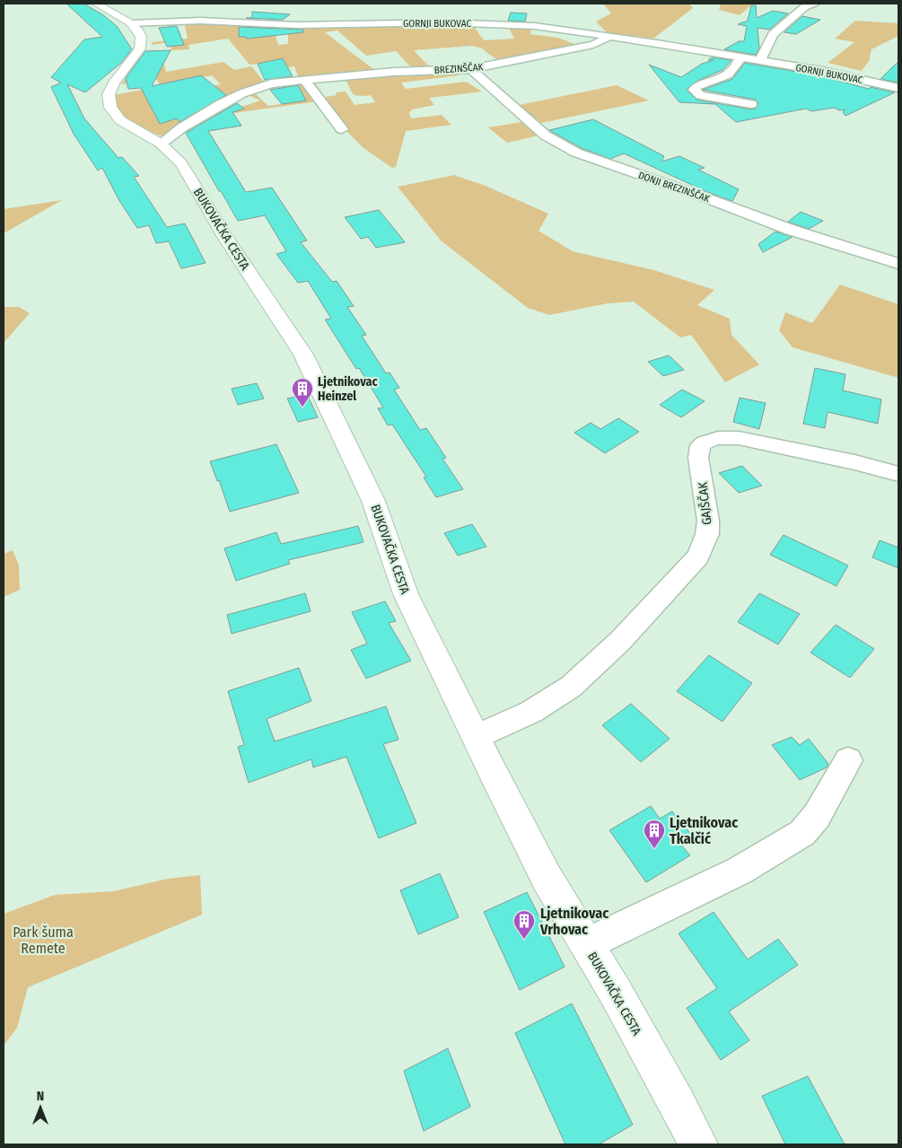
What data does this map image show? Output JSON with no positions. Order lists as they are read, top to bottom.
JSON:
{
  "streets": {
    "main road": ["BUKOVAČKA CESTA"],
    "street": [
      "GORNJI BUKOVAC",
      "BREZINŠČAK",
      "DONJI BREZINŠČAK",
      "GAJŠČAK"
    ]
  },
  "crossings": [
    ["GORNJI BUKOVAC", "BREZINŠČAK"],
    ["GORNJI BUKOVAC", "BUKOVAČKA CESTA"],
    ["BREZINŠČAK", "DONJI BREZINŠČAK"],
    ["BREZINŠČAK", "BUKOVAČKA CESTA"],
    ["BUKOVAČKA CESTA", "GAJŠČAK"]
  ],
  "parks": ["Park šuma Remete"],
  "places": {
    "building": ["Ljetnikovac Heinzel", "Ljetnikovac Tkalčić", "Ljetnikovac Vrhovac"]
  },
  "north": "top"
}
